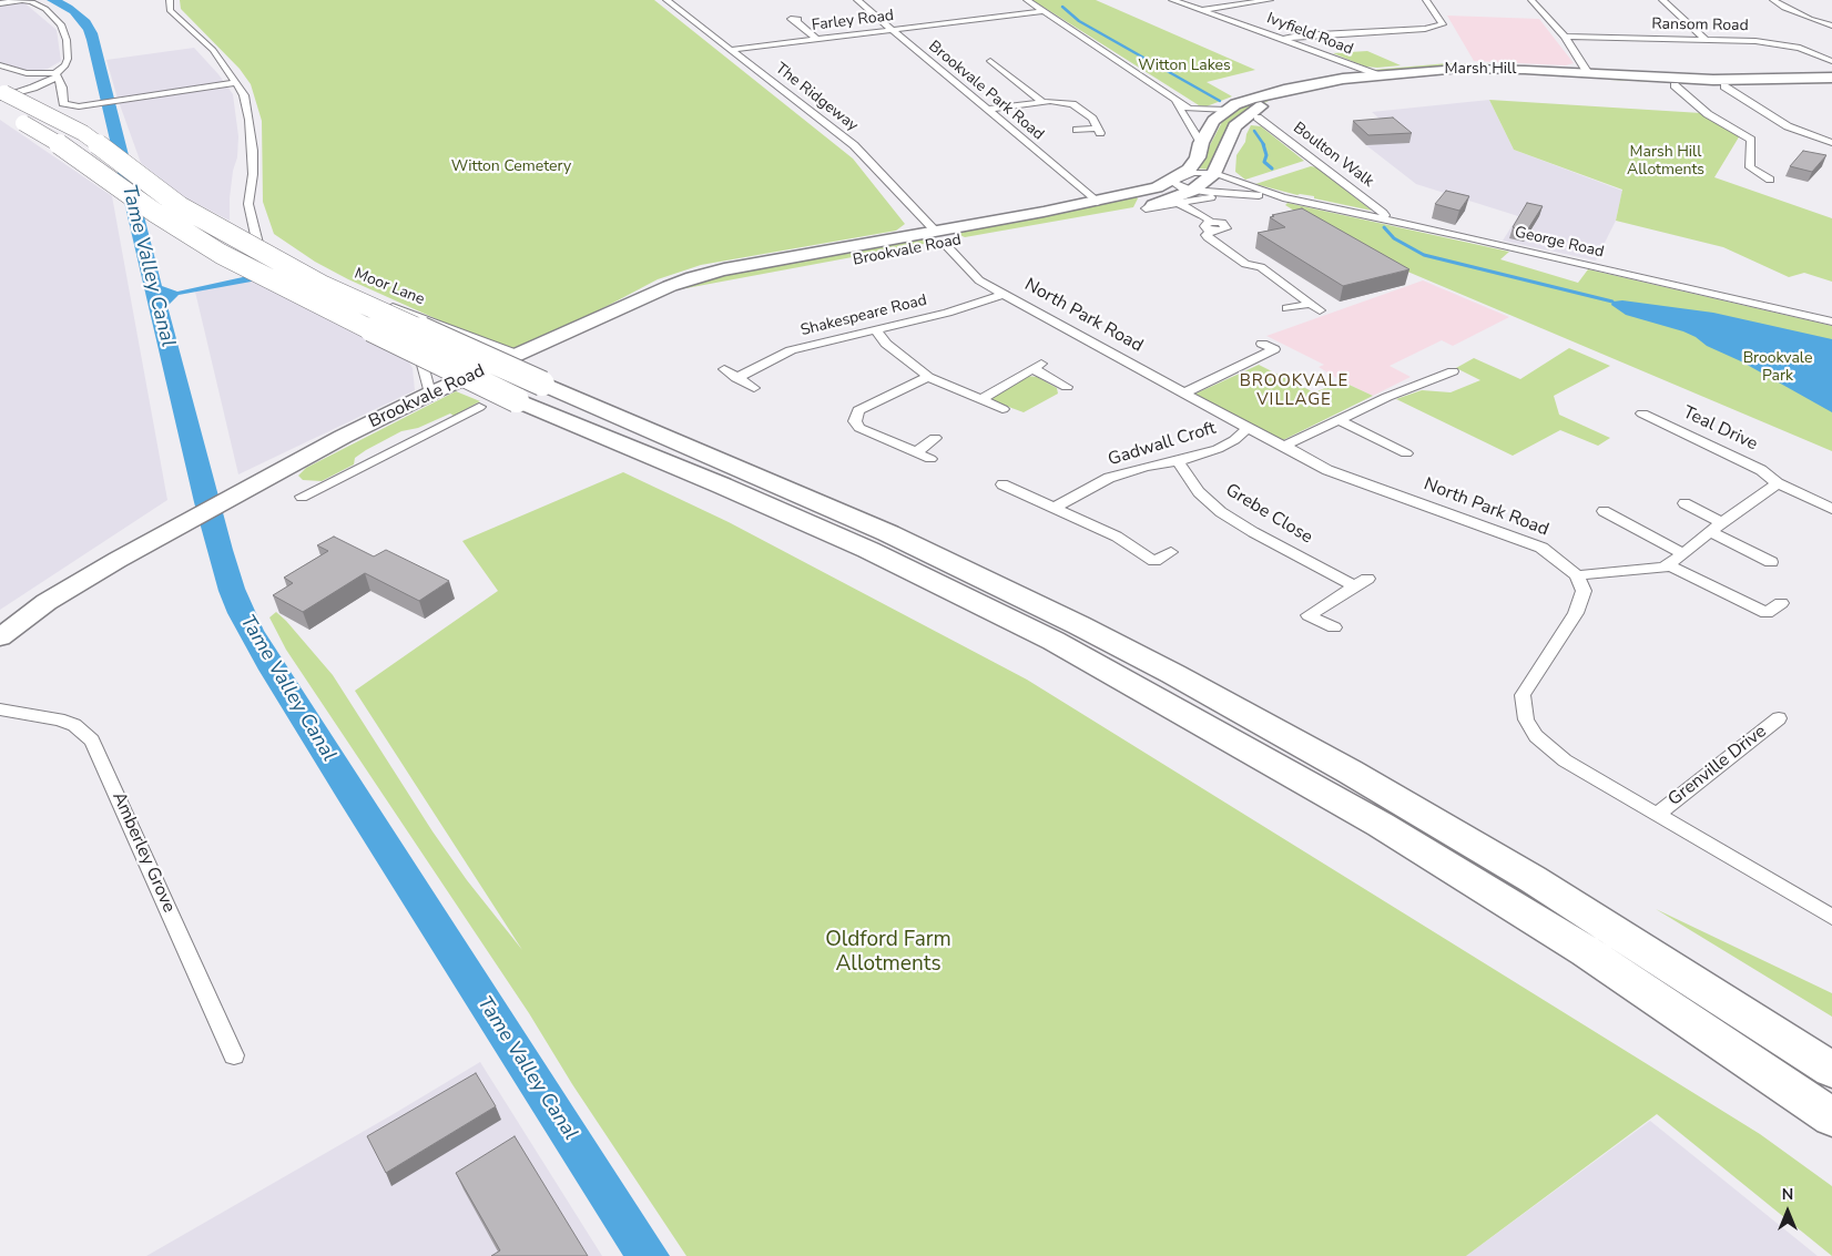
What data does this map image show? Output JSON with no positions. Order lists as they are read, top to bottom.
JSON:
{
  "streets": {
    "main road": ["Marsh Hill", "Brookvale Road"],
    "street": [
      "Farley Road",
      "Ransom Road",
      "Ivyfield Road",
      "Brookvale Park Road",
      "The Ridgeway",
      "Boulton Walk",
      "George Road",
      "Moor Lane",
      "Shakespeare Road",
      "North Park Road",
      "Teal Drive",
      "Gadwall Croft",
      "Grebe Close",
      "Grenville Drive",
      "Amberley Grove"
    ]
  },
  "crossings": [
    ["Farley Road", "Brookvale Park Road"],
    ["Farley Road", "The Ridgeway"],
    ["Ivyfield Road", "Marsh Hill"],
    ["Marsh Hill", "George Road"],
    ["Marsh Hill", "Brookvale Road"],
    ["Brookvale Park Road", "Brookvale Road"],
    ["The Ridgeway", "Brookvale Road"],
    ["The Ridgeway", "North Park Road"],
    ["Boulton Walk", "George Road"],
    ["George Road", "Brookvale Road"],
    ["Brookvale Road", "Moor Lane"],
    ["Brookvale Road", "North Park Road"],
    ["Shakespeare Road", "North Park Road"],
    ["North Park Road", "Gadwall Croft"],
    ["Gadwall Croft", "Grebe Close"]
  ],
  "districts": ["BROOKVALE VILLAGE"],
  "water": ["Tame Valley Canal"],
  "parks": [
    "Witton Lakes",
    "Marsh Hill Allotments",
    "Witton Cemetery",
    "Brookvale Park",
    "Oldford Farm Allotments"
  ],
  "north": "top"
}
